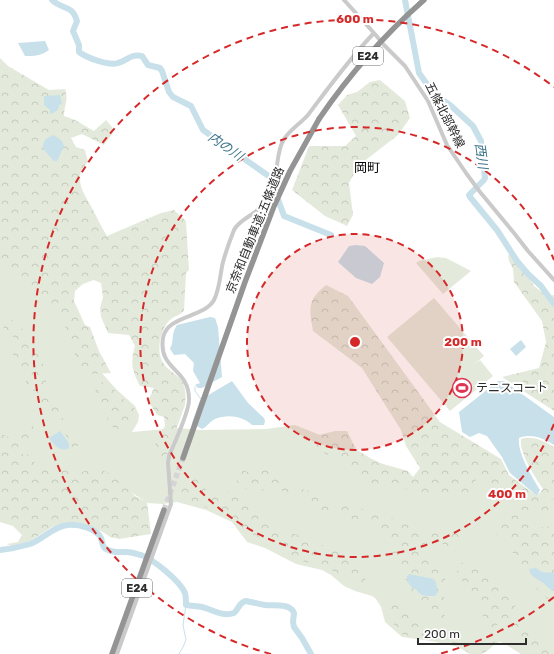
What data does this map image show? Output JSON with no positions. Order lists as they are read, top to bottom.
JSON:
{
  "streets": {
    "highway": ["E24", "京奈和自動車道;五條道路"],
    "street": ["五條北部幹線"]
  },
  "districts": ["岡町"],
  "water": ["内の川", "西川"],
  "places": {
    "sports": ["テニスコート"]
  },
  "scale_bar": "200 m",
  "rings": ["600 m", "200 m", "400 m"]
}
